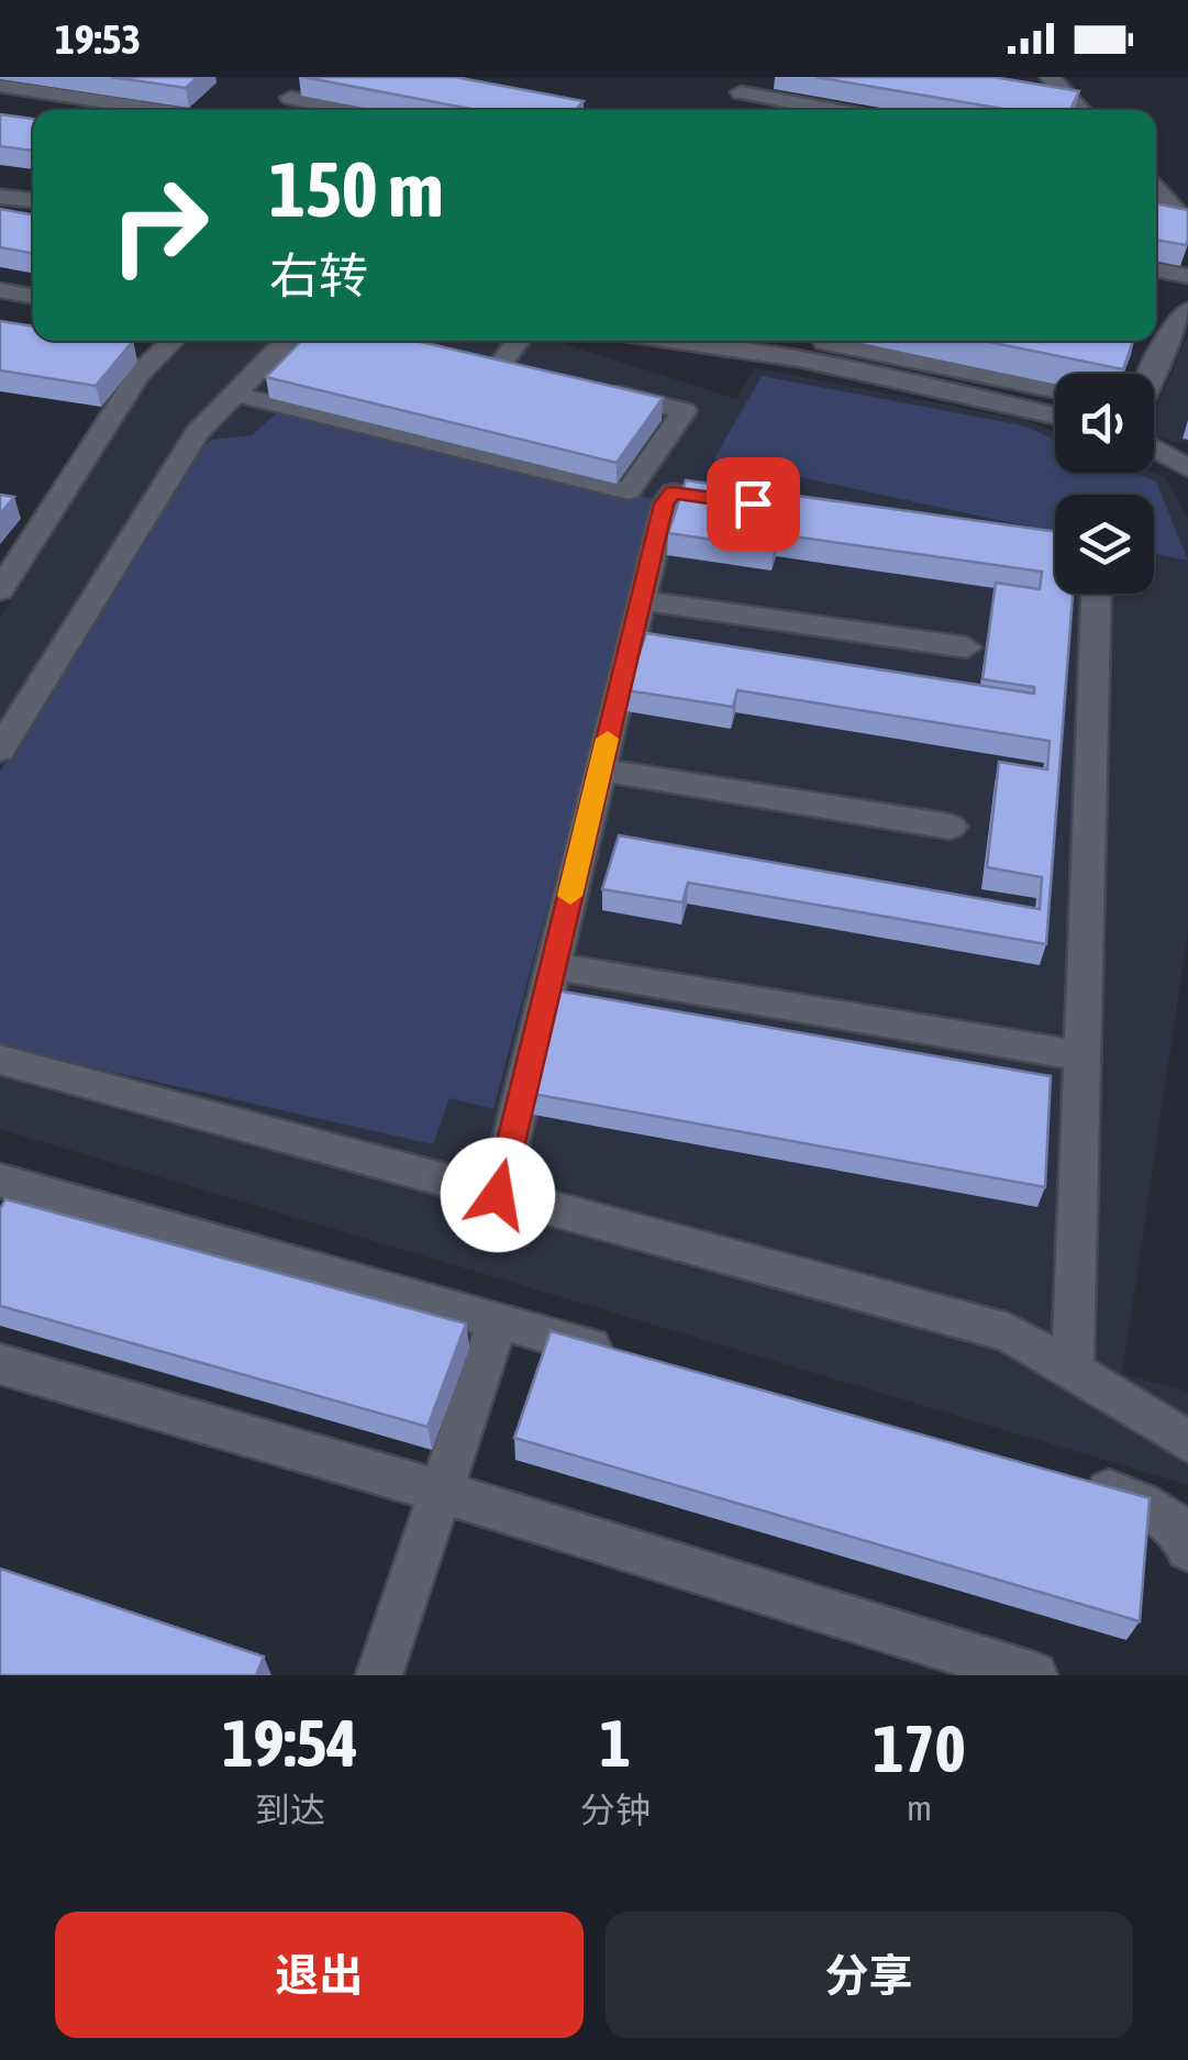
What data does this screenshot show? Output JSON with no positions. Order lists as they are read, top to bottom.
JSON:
{
  "page": {
    "status": "19:53",
    "turn": ["150 m", "右转"],
    "eta": [
      "19:54",
      "到达",
      "1",
      "分钟",
      "170",
      "m"
    ],
    "buttons": ["退出", "分享"]
  }
}
